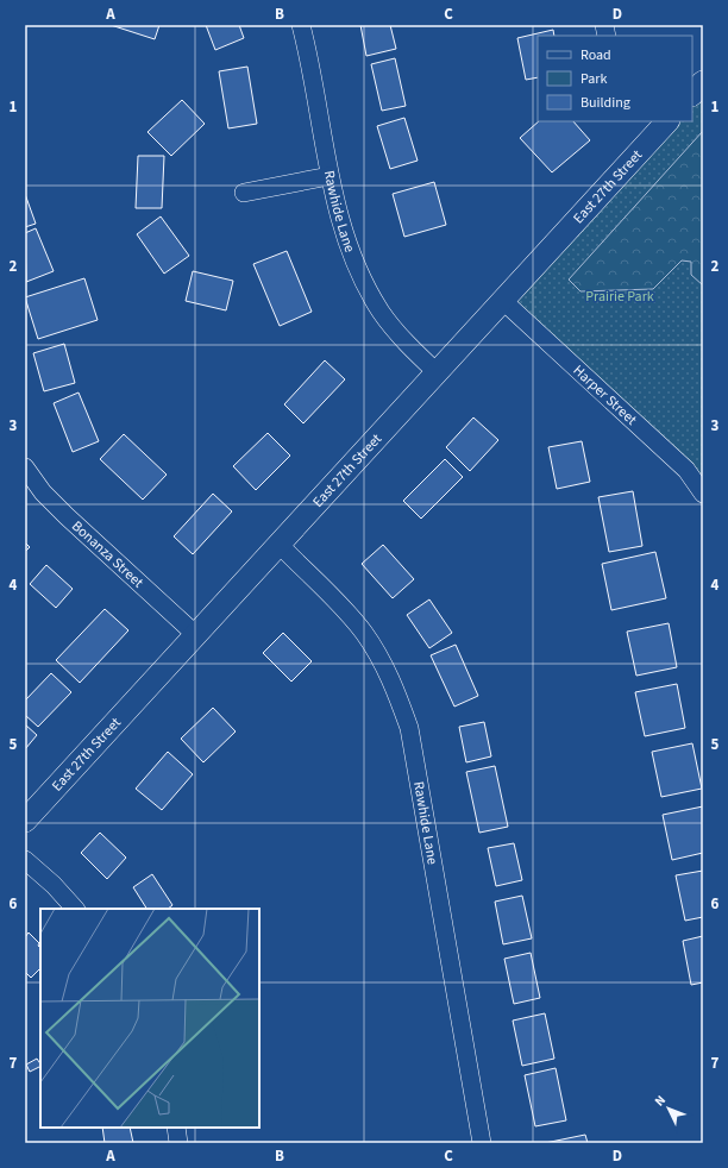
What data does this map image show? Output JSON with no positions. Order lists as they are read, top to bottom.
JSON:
{
  "streets": {
    "street": [
      "East 27th Street",
      "Rawhide Lane",
      "Harper Street",
      "Bonanza Street"
    ]
  },
  "crossings": [
    ["East 27th Street", "Rawhide Lane"],
    ["East 27th Street", "Harper Street"],
    ["East 27th Street", "Bonanza Street"]
  ],
  "parks": ["Prairie Park"],
  "legend": ["Road", "Park", "Building"],
  "north": "top left",
  "grid": {
    "columns": [
      "A",
      "B",
      "C",
      "D"
    ],
    "rows": [
      "1",
      "2",
      "3",
      "4",
      "5",
      "6",
      "7"
    ]
  }
}
